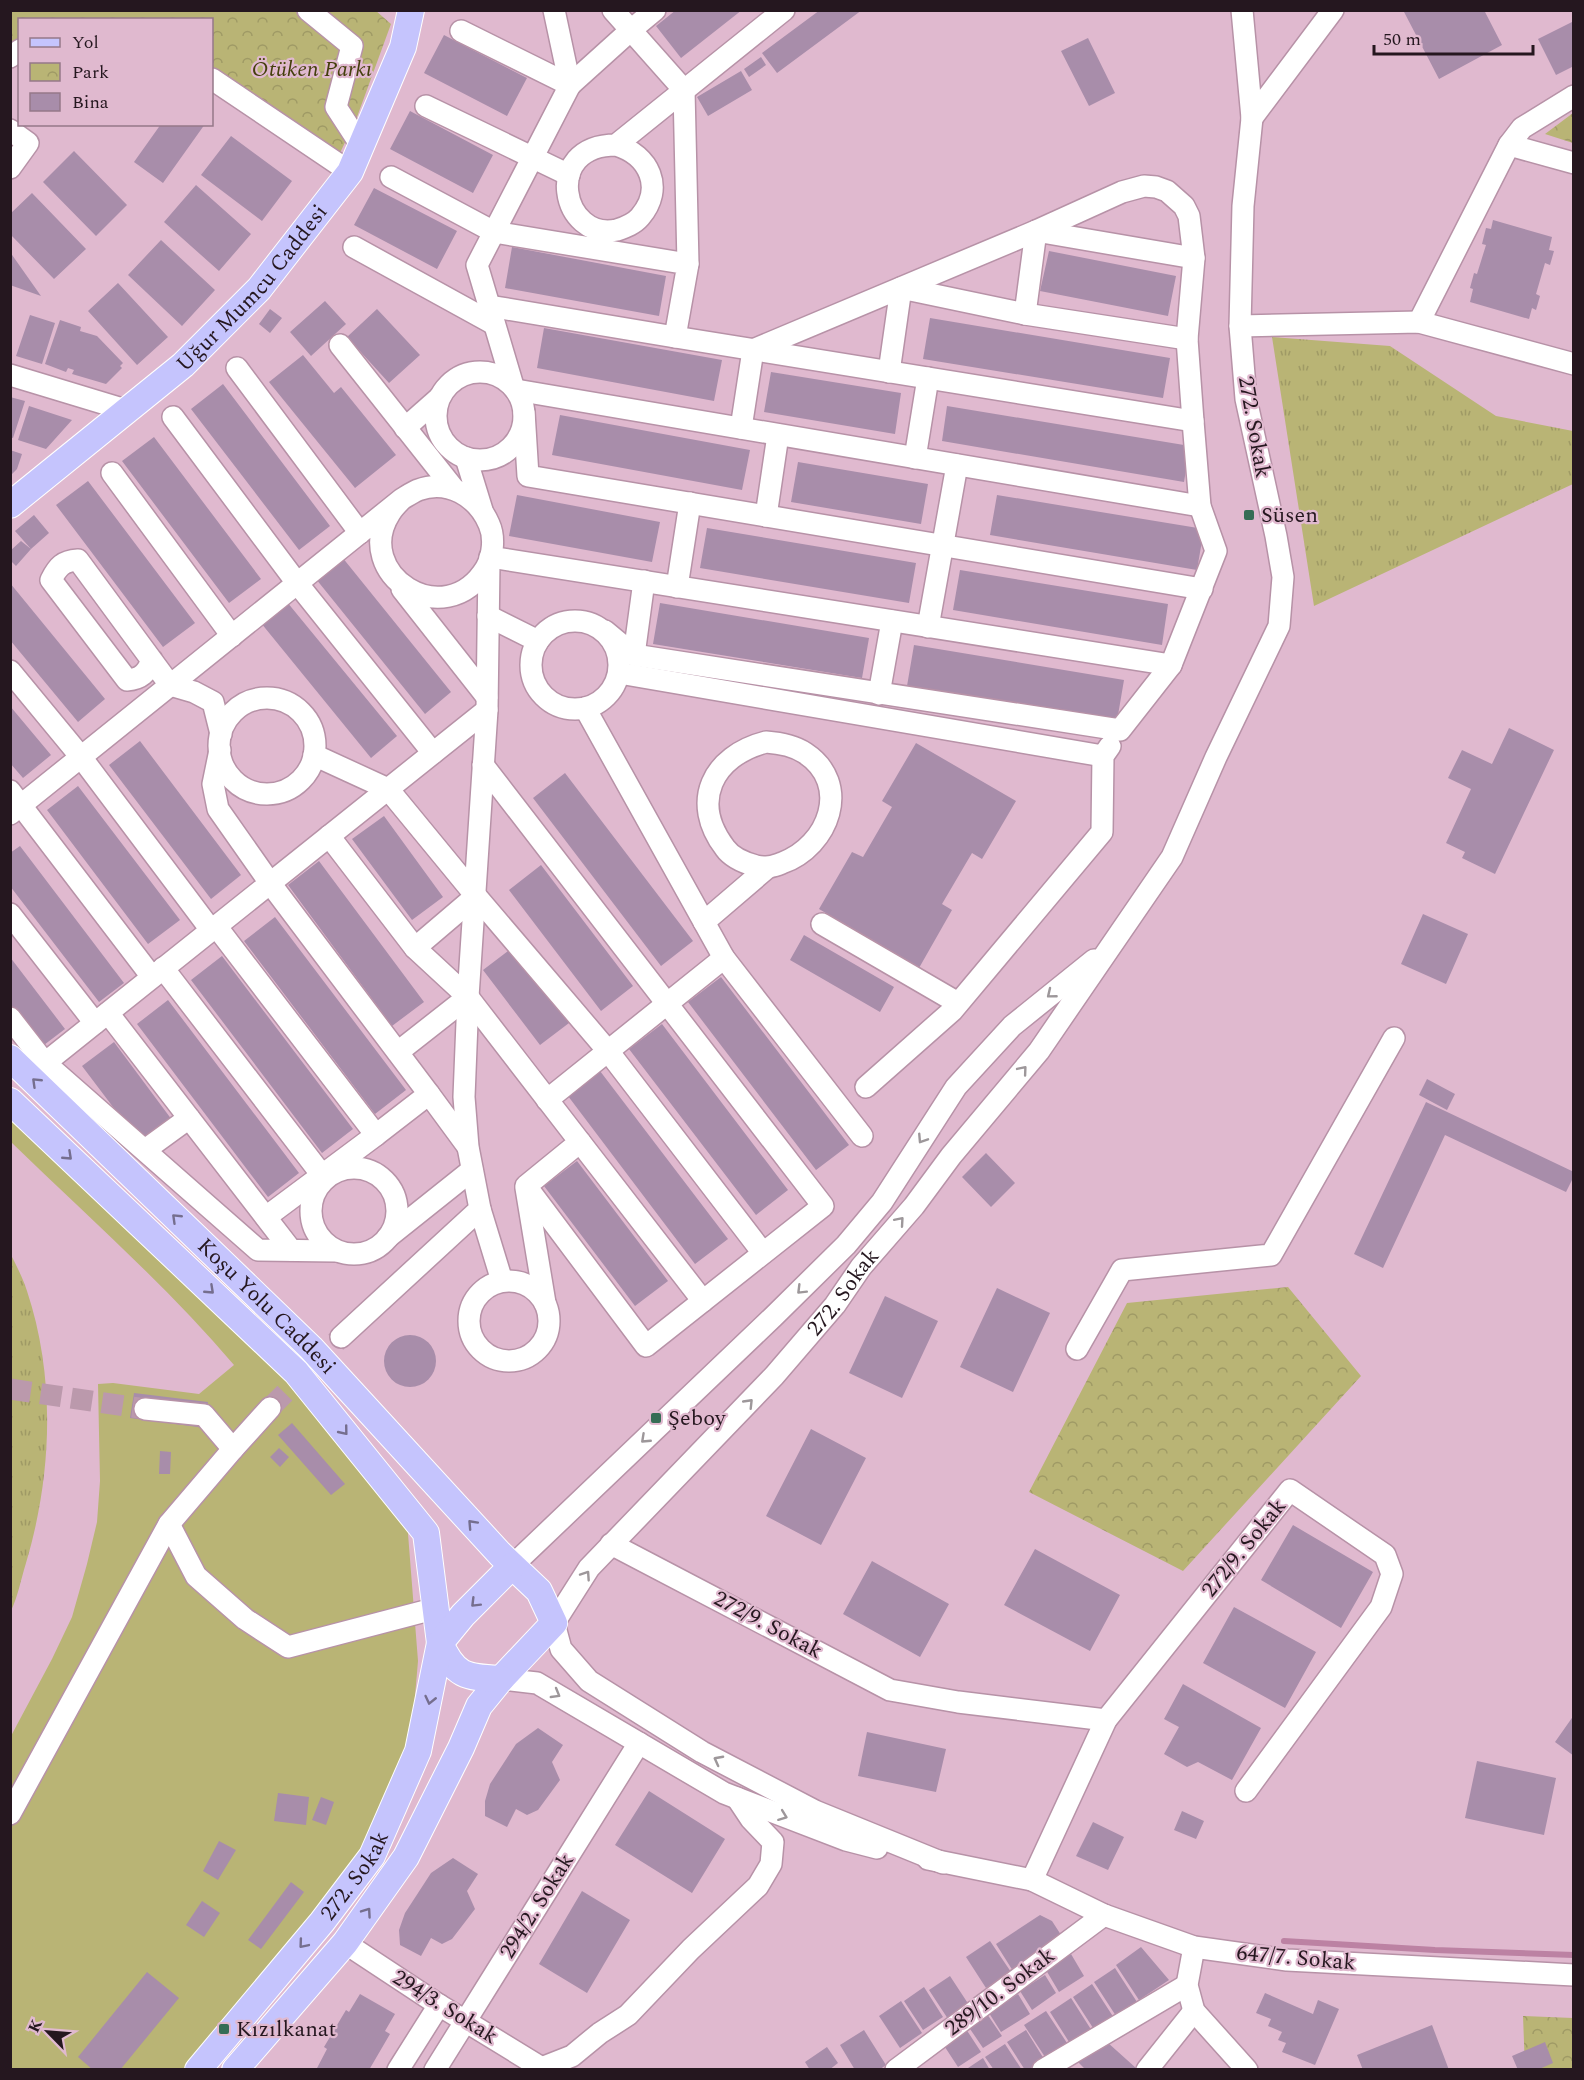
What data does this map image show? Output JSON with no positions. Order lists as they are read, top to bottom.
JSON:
{
  "streets": {
    "main road": ["Uğur Mumcu Caddesi", "272. Sokak", "Koşu Yolu Caddesi"],
    "street": [
      "272/9. Sokak",
      "294/2. Sokak",
      "647/7. Sokak",
      "289/10. Sokak",
      "294/3. Sokak"
    ]
  },
  "crossings": [
    ["272. Sokak", "Koşu Yolu Caddesi"],
    ["272. Sokak", "272/9. Sokak"],
    ["272. Sokak", "294/3. Sokak"],
    ["272/9. Sokak", "647/7. Sokak"],
    ["294/2. Sokak", "294/3. Sokak"],
    ["647/7. Sokak", "289/10. Sokak"]
  ],
  "parks": ["Ötüken Parkı"],
  "places": {
    "transit": ["Süsen", "Şeboy", "Kızılkanat"]
  },
  "legend": ["Yol", "Park", "Bina"],
  "scale_bar": "50 m",
  "north": "top left"
}
